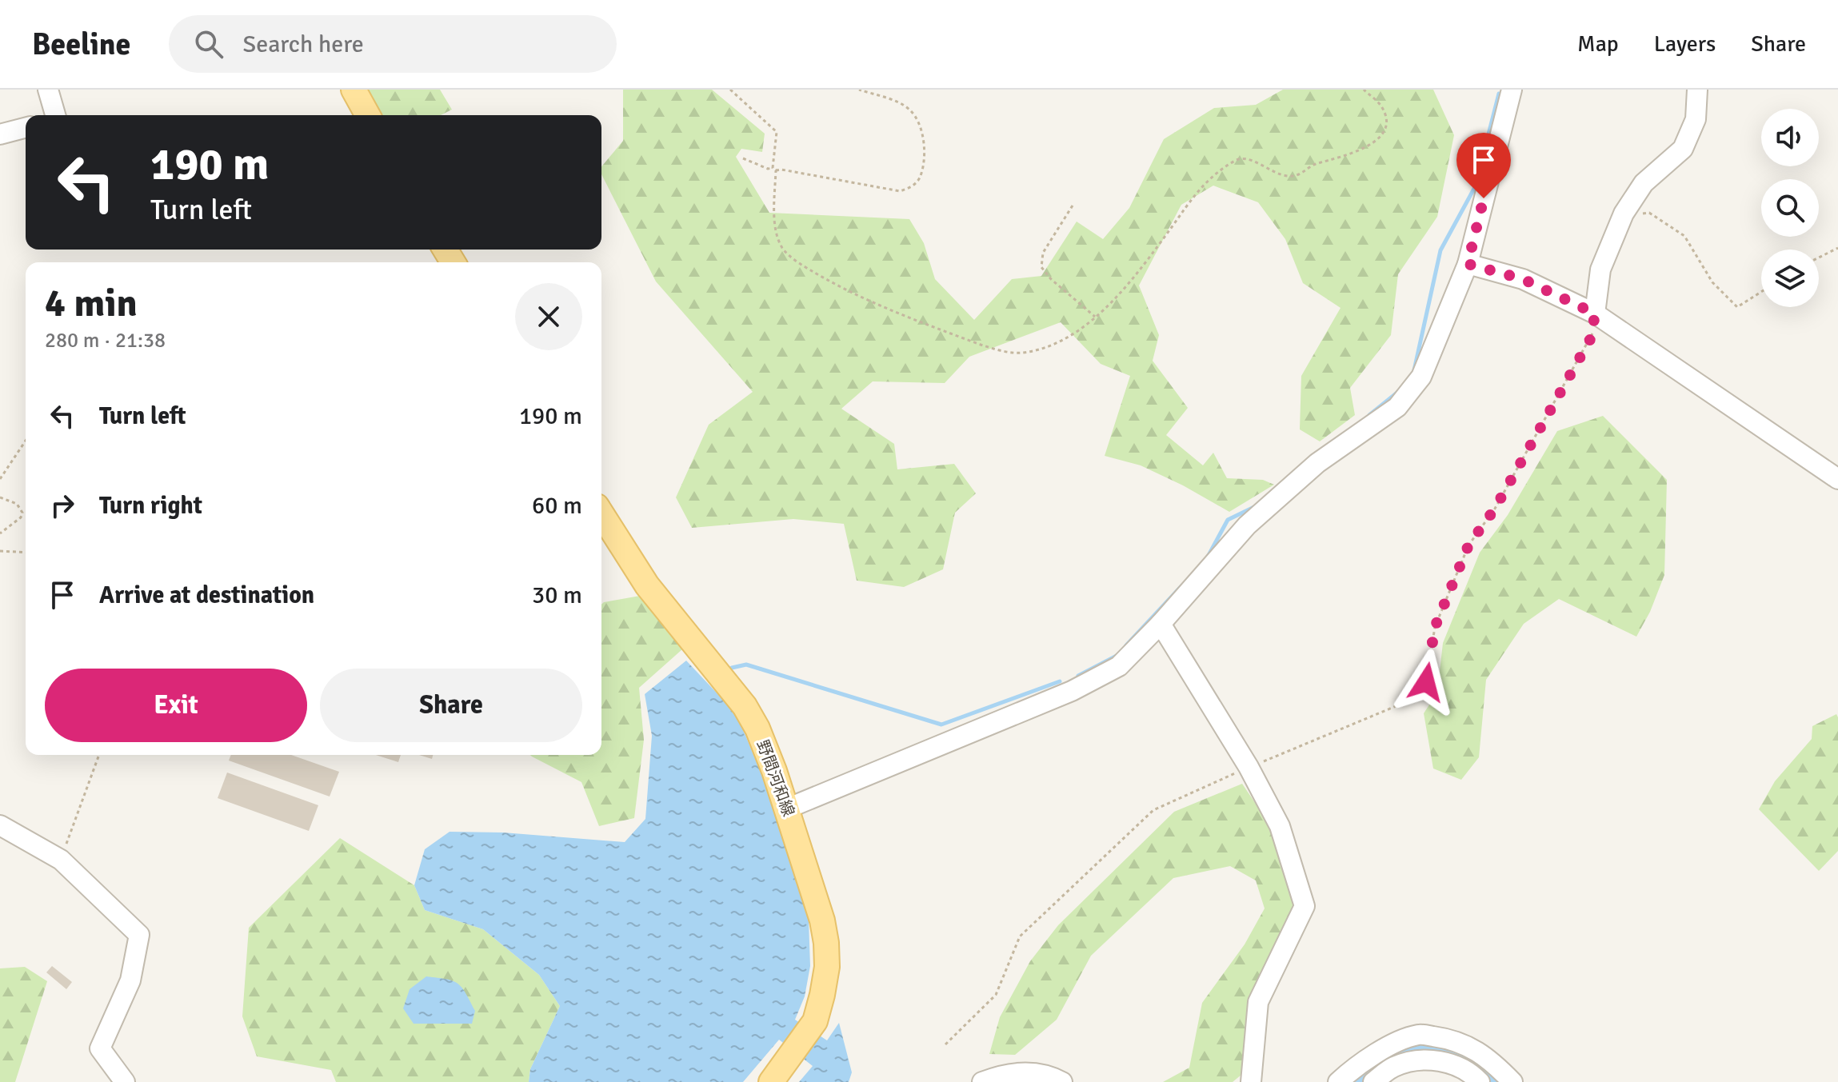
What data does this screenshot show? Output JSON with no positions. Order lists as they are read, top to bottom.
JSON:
{
  "streets": {
    "main road": ["野間河和線"]
  },
  "page": {
    "header": "Beeline",
    "search": "Search here",
    "nav": ["Map", "Layers", "Share"],
    "turn": ["190 m", "Turn left"],
    "heading": ["4 min", "280 m · 21:38"],
    "list": [
      {
        "name": "Turn left",
        "value": "190 m"
      },
      {
        "name": "Turn right",
        "value": "60 m"
      },
      {
        "name": "Arrive at destination",
        "value": "30 m"
      }
    ],
    "buttons": ["Exit", "Share"]
  }
}
